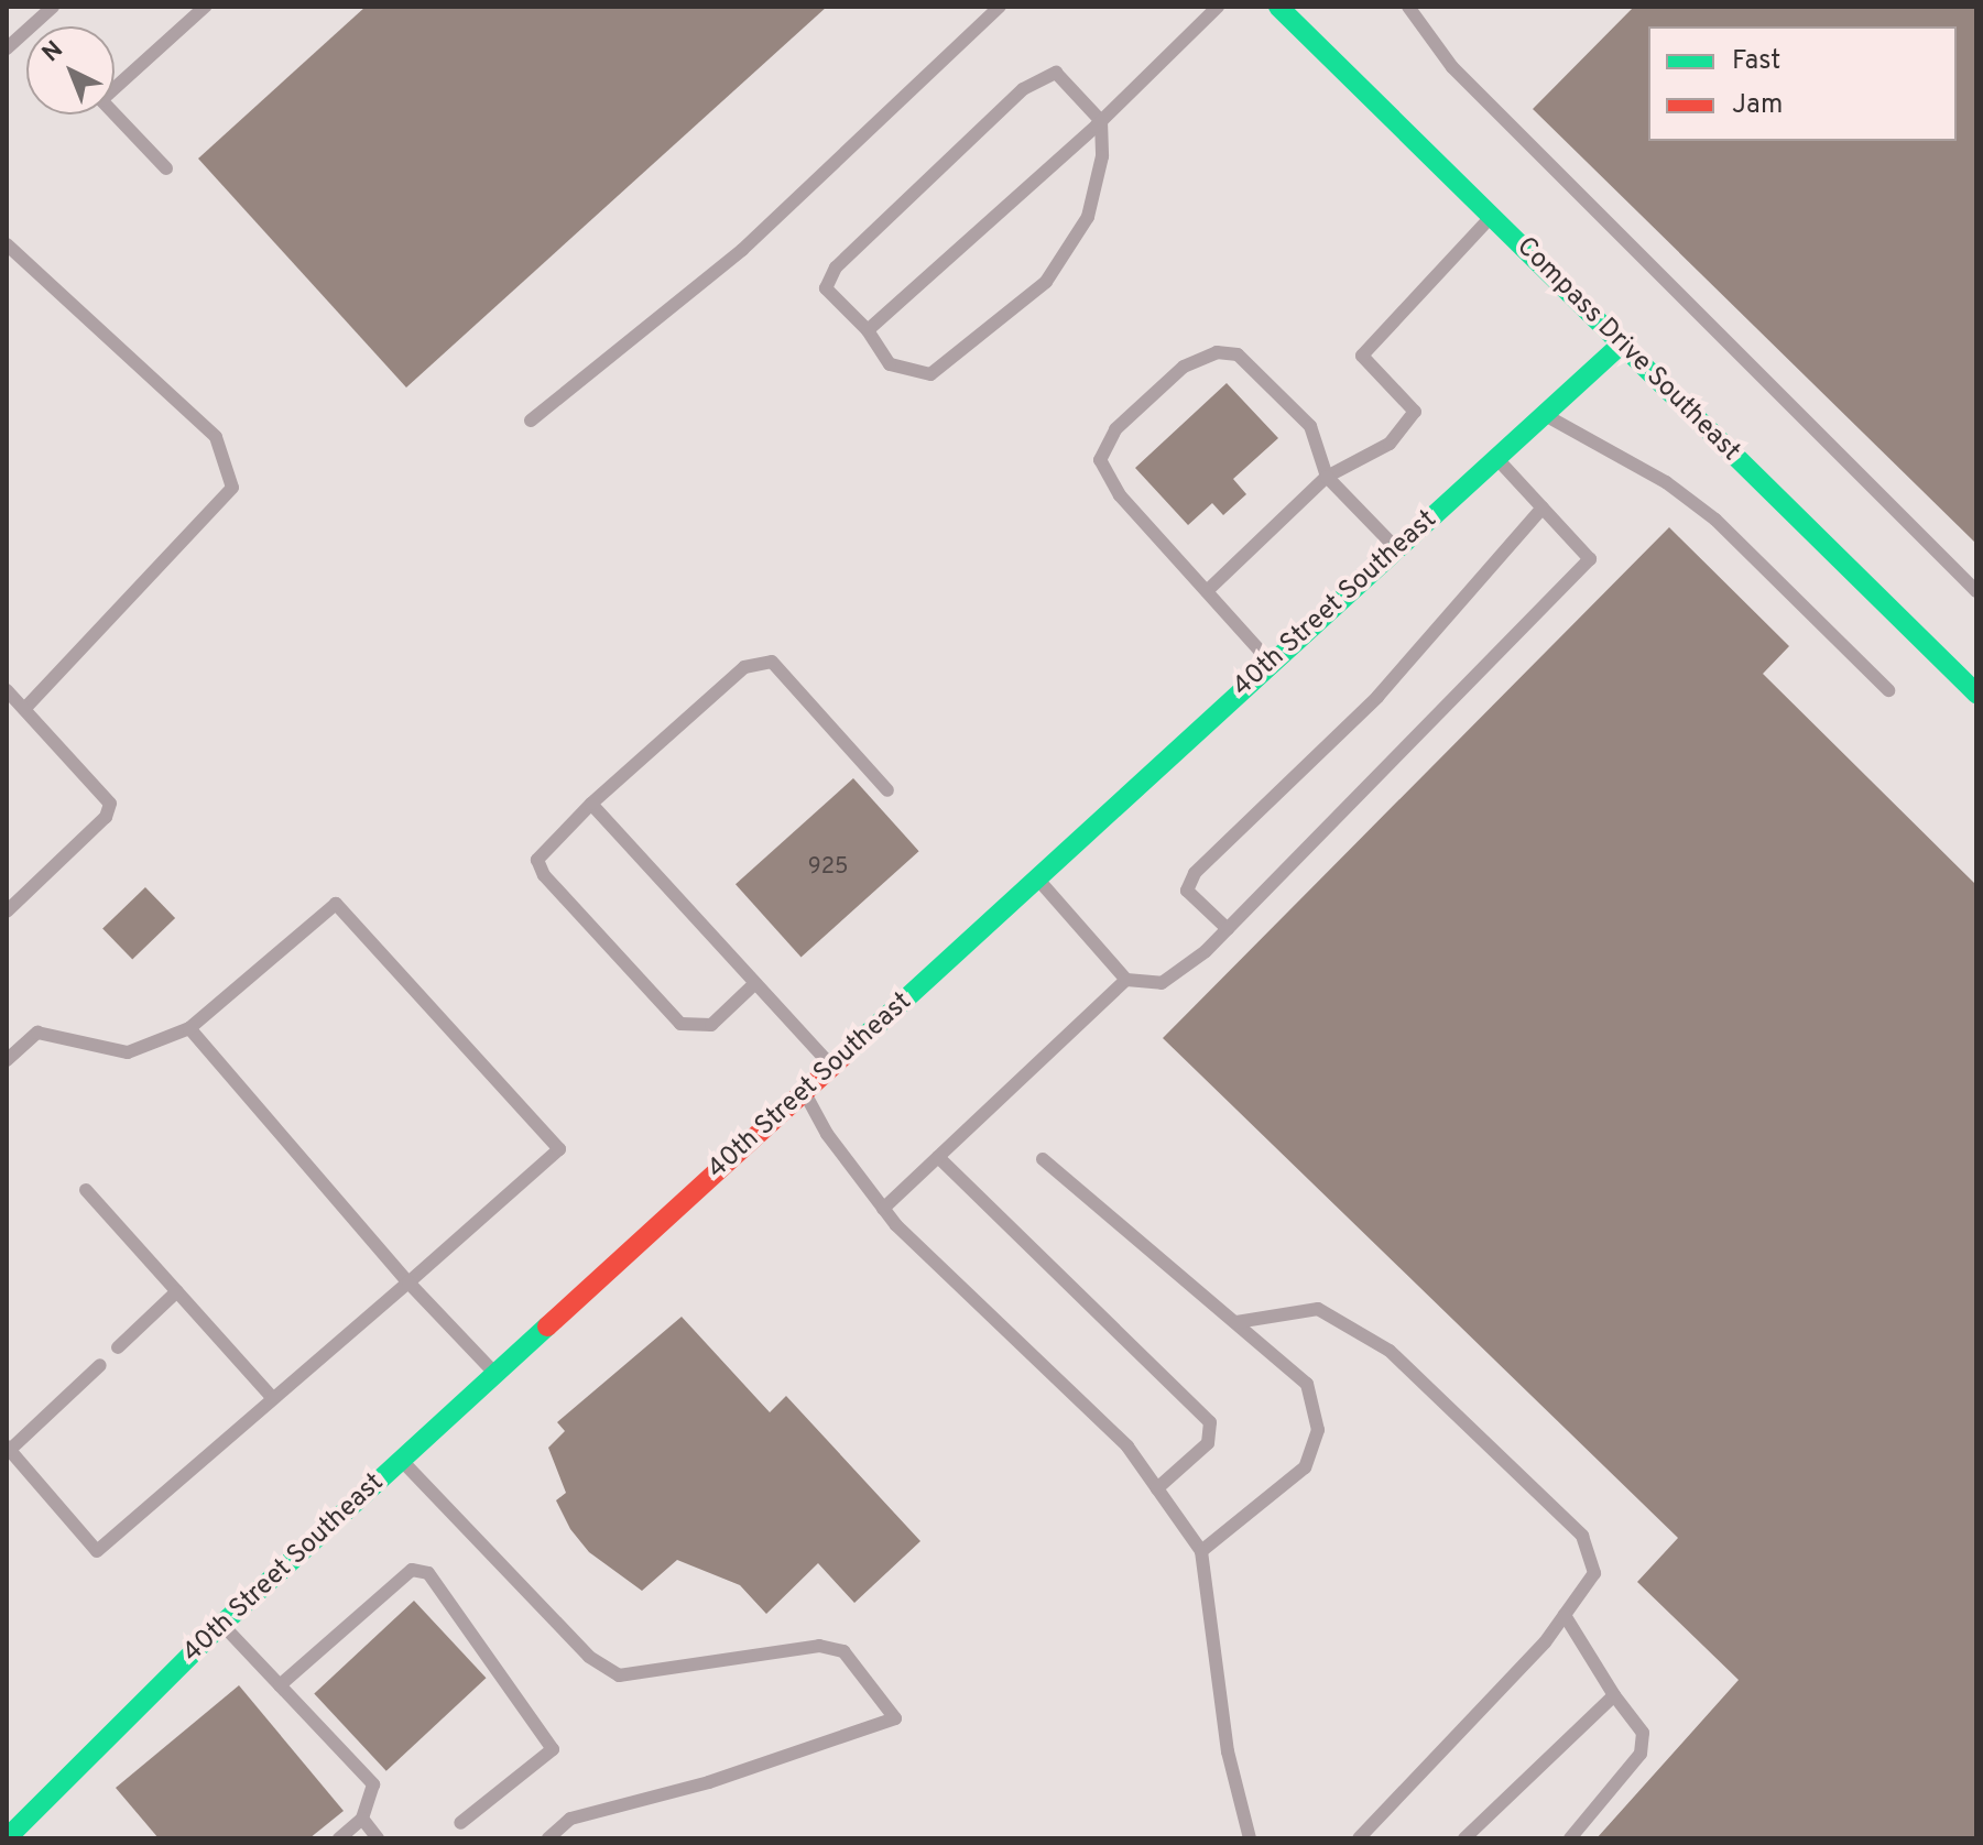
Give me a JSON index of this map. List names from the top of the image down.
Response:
{
  "streets": {
    "street": ["Compass Drive Southeast", "40th Street Southeast"]
  },
  "crossings": [
    ["Compass Drive Southeast", "40th Street Southeast"]
  ],
  "house_numbers": ["925"],
  "legend": ["Fast", "Jam"],
  "north": "top left"
}
